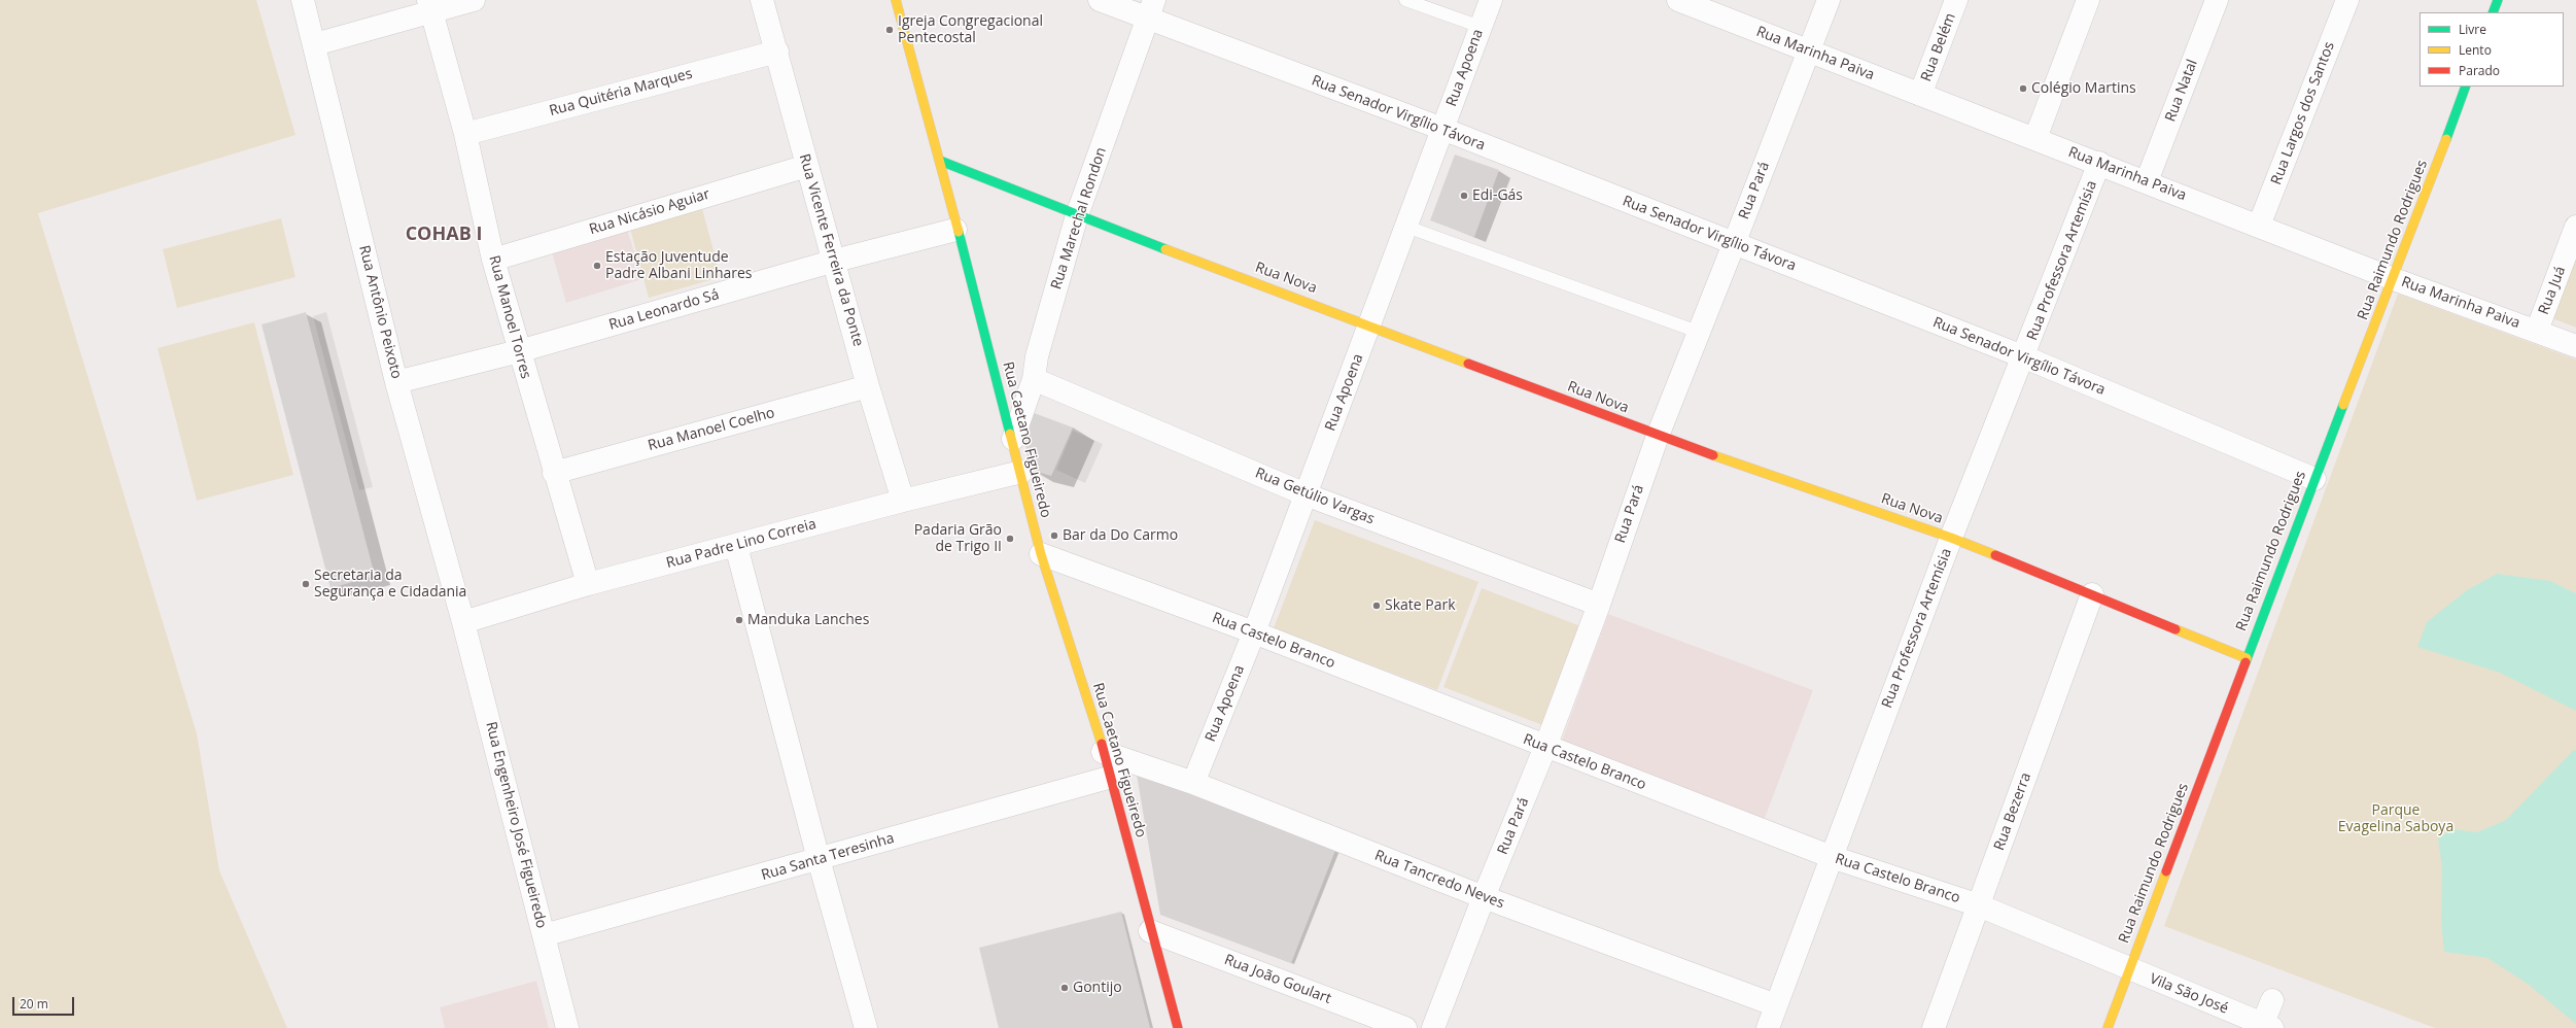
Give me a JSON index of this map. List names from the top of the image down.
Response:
{
  "streets": {
    "main road": ["Rua Raimundo Rodrigues", "Rua Nova", "Rua Caetano Figueiredo"],
    "street": [
      "Rua Belém",
      "Rua Marinha Paiva",
      "Rua Apoena",
      "Rua Natal",
      "Rua Quitéria Marques",
      "Rua Senador Virgílio Távora",
      "Rua Largos dos Santos",
      "Rua Pará",
      "Rua Nicásio Aguiar",
      "Rua Marechal Rondon",
      "Rua Vicente Ferreira da Ponte",
      "Rua Professora Artemísia",
      "Rua Juá",
      "Rua Leonardo Sá",
      "Rua Antônio Peixoto",
      "Rua Manoel Torres",
      "Rua Manoel Coelho",
      "Rua Getúlio Vargas",
      "Rua Padre Lino Correia",
      "Rua Castelo Branco",
      "Rua Bezerra",
      "Rua Engenheiro José Figueiredo",
      "Rua Santa Teresinha",
      "Rua Tancredo Neves",
      "Rua João Goulart",
      "Vila São José"
    ]
  },
  "crossings": [
    ["Rua Belém", "Rua Marinha Paiva"],
    ["Rua Marinha Paiva", "Rua Natal"],
    ["Rua Marinha Paiva", "Rua Largos dos Santos"],
    ["Rua Marinha Paiva", "Rua Pará"],
    ["Rua Marinha Paiva", "Rua Raimundo Rodrigues"],
    ["Rua Marinha Paiva", "Rua Professora Artemísia"],
    ["Rua Marinha Paiva", "Rua Juá"],
    ["Rua Apoena", "Rua Senador Virgílio Távora"],
    ["Rua Apoena", "Rua Nova"],
    ["Rua Apoena", "Rua Getúlio Vargas"],
    ["Rua Apoena", "Rua Castelo Branco"],
    ["Rua Apoena", "Rua Tancredo Neves"],
    ["Rua Quitéria Marques", "Rua Vicente Ferreira da Ponte"],
    ["Rua Quitéria Marques", "Rua Manoel Torres"],
    ["Rua Senador Virgílio Távora", "Rua Pará"],
    ["Rua Senador Virgílio Távora", "Rua Marechal Rondon"],
    ["Rua Senador Virgílio Távora", "Rua Raimundo Rodrigues"],
    ["Rua Senador Virgílio Távora", "Rua Professora Artemísia"],
    ["Rua Pará", "Rua Nova"],
    ["Rua Pará", "Rua Getúlio Vargas"],
    ["Rua Pará", "Rua Castelo Branco"],
    ["Rua Pará", "Rua Tancredo Neves"],
    ["Rua Nicásio Aguiar", "Rua Vicente Ferreira da Ponte"],
    ["Rua Nicásio Aguiar", "Rua Manoel Torres"],
    ["Rua Marechal Rondon", "Rua Nova"],
    ["Rua Marechal Rondon", "Rua Caetano Figueiredo"],
    ["Rua Marechal Rondon", "Rua Getúlio Vargas"],
    ["Rua Raimundo Rodrigues", "Rua Nova"],
    ["Rua Raimundo Rodrigues", "Rua Castelo Branco"],
    ["Rua Raimundo Rodrigues", "Vila São José"],
    ["Rua Vicente Ferreira da Ponte", "Rua Leonardo Sá"],
    ["Rua Vicente Ferreira da Ponte", "Rua Manoel Coelho"],
    ["Rua Vicente Ferreira da Ponte", "Rua Padre Lino Correia"],
    ["Rua Professora Artemísia", "Rua Nova"],
    ["Rua Professora Artemísia", "Rua Castelo Branco"],
    ["Rua Professora Artemísia", "Rua Tancredo Neves"],
    ["Rua Nova", "Rua Caetano Figueiredo"],
    ["Rua Nova", "Rua Bezerra"],
    ["Rua Leonardo Sá", "Rua Antônio Peixoto"],
    ["Rua Leonardo Sá", "Rua Manoel Torres"],
    ["Rua Leonardo Sá", "Rua Caetano Figueiredo"],
    ["Rua Antônio Peixoto", "Rua Padre Lino Correia"],
    ["Rua Antônio Peixoto", "Rua Engenheiro José Figueiredo"],
    ["Rua Manoel Torres", "Rua Manoel Coelho"],
    ["Rua Manoel Torres", "Rua Padre Lino Correia"],
    ["Rua Caetano Figueiredo", "Rua Padre Lino Correia"],
    ["Rua Caetano Figueiredo", "Rua Castelo Branco"],
    ["Rua Caetano Figueiredo", "Rua Santa Teresinha"],
    ["Rua Caetano Figueiredo", "Rua Tancredo Neves"],
    ["Rua Caetano Figueiredo", "Rua João Goulart"],
    ["Rua Padre Lino Correia", "Rua Engenheiro José Figueiredo"],
    ["Rua Castelo Branco", "Rua Bezerra"],
    ["Rua Castelo Branco", "Vila São José"],
    ["Rua Engenheiro José Figueiredo", "Rua Santa Teresinha"]
  ],
  "districts": ["COHAB I"],
  "parks": ["Parque Evagelina Saboya"],
  "places": [
    "Igreja Congregacional Pentecostal",
    "Colégio Martins",
    "Edi-Gás",
    "Estação Juventude Padre Albani Linhares",
    "Bar da Do Carmo",
    "Padaria Grão de Trigo II",
    "Secretaria da Segurança e Cidadania",
    "Skate Park",
    "Manduka Lanches",
    "Gontijo"
  ],
  "legend": ["Livre", "Lento", "Parado"],
  "scale_bar": "20 m"
}
